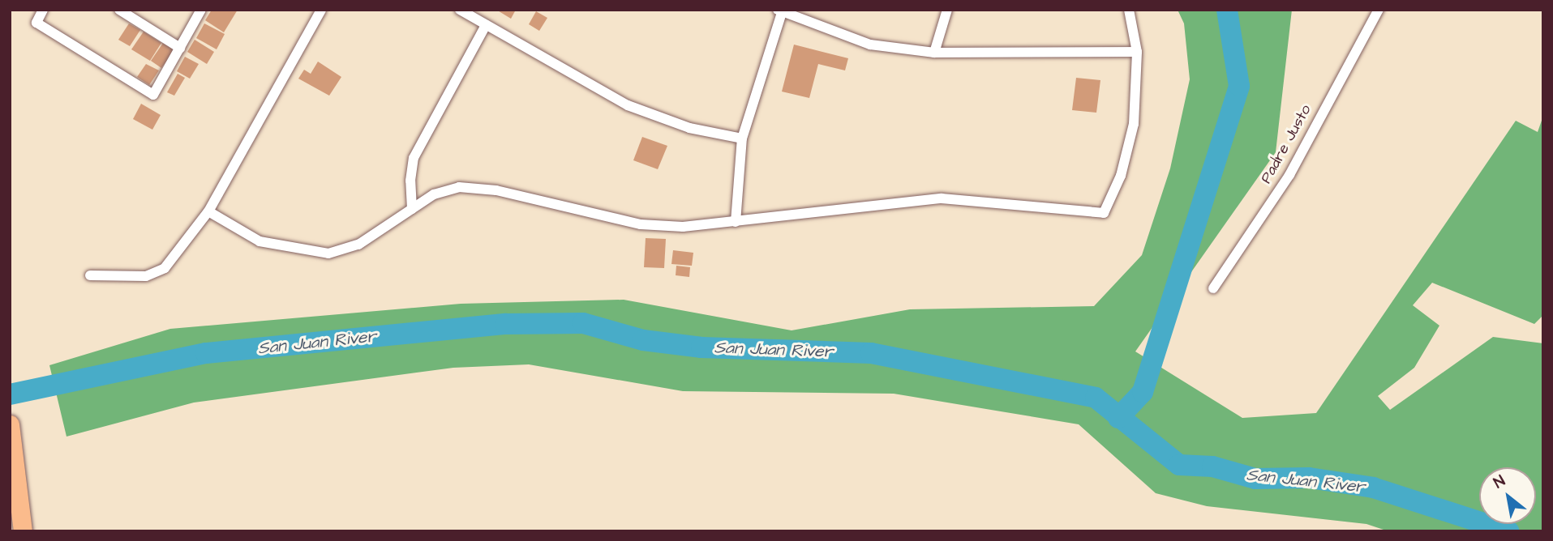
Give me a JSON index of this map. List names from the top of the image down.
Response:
{
  "streets": {
    "street": ["Padre Justo"]
  },
  "water": ["San Juan River"],
  "north": "top left"
}
